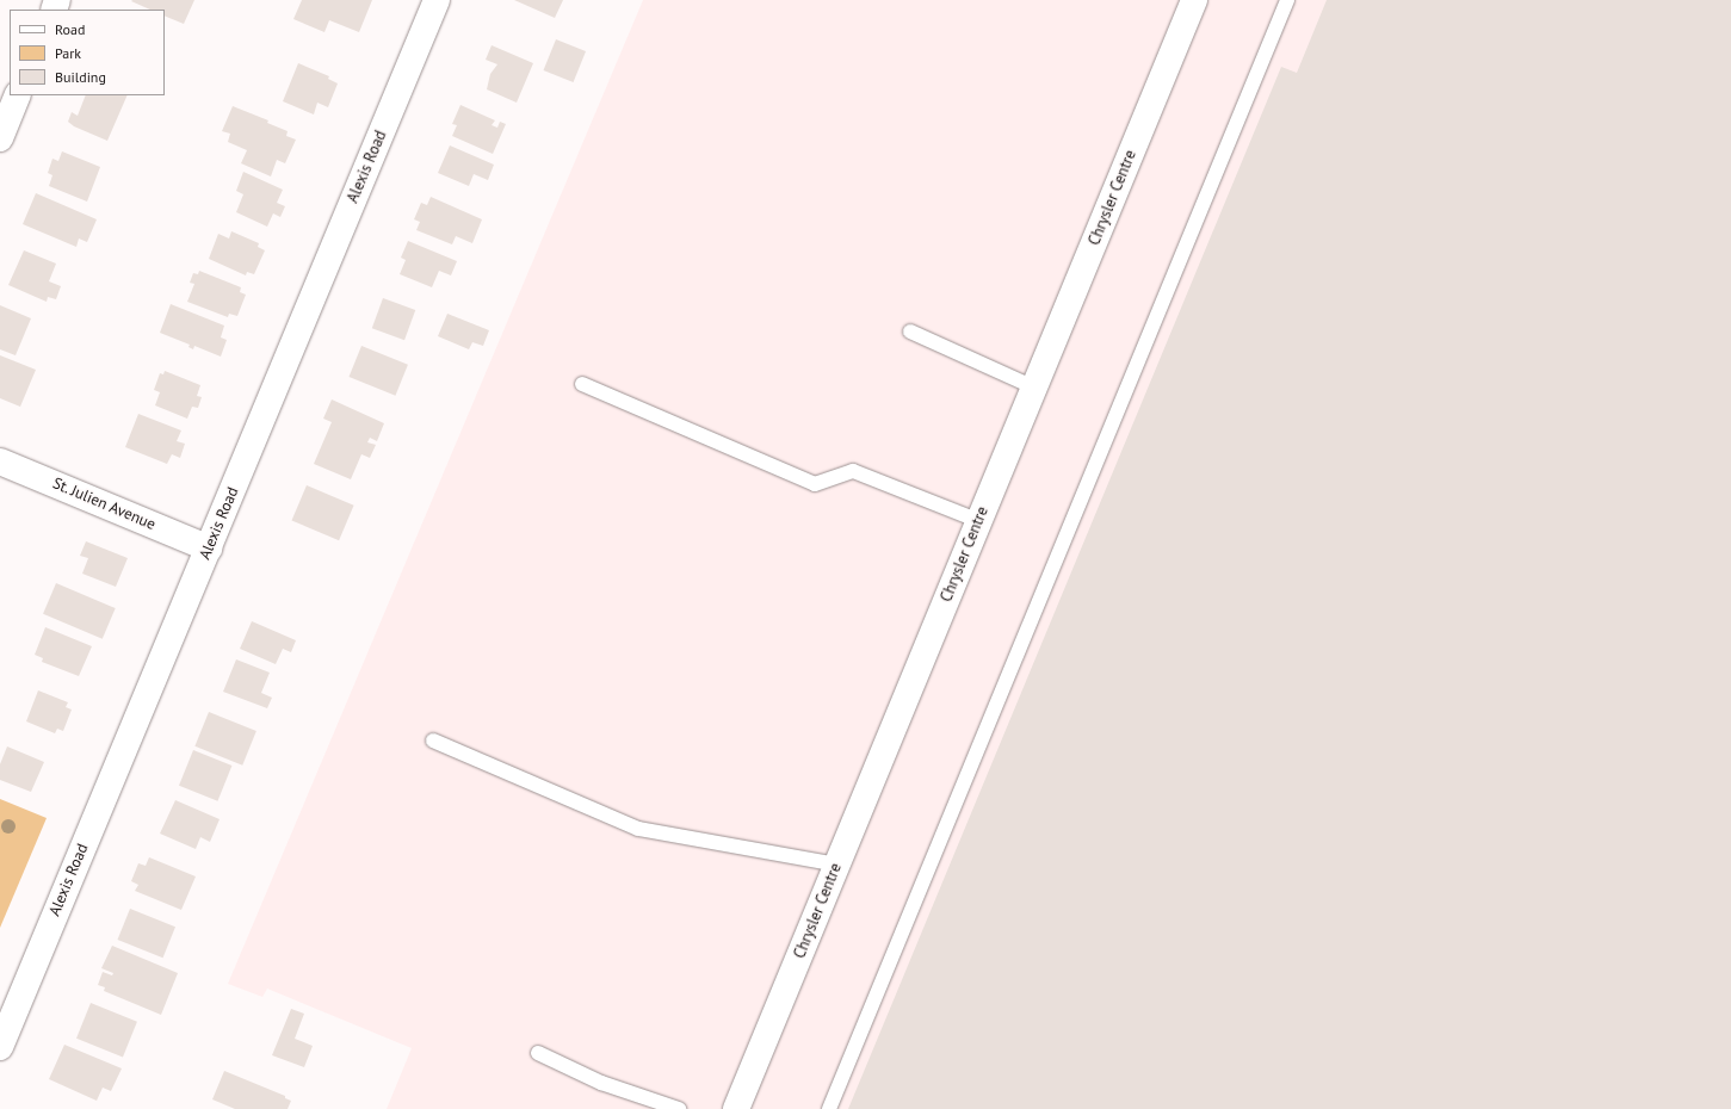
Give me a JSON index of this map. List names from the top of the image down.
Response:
{
  "streets": {
    "street": ["Alexis Road", "Chrysler Centre", "St. Julien Avenue"]
  },
  "crossings": [
    ["Alexis Road", "St. Julien Avenue"]
  ],
  "legend": ["Road", "Park", "Building"]
}
